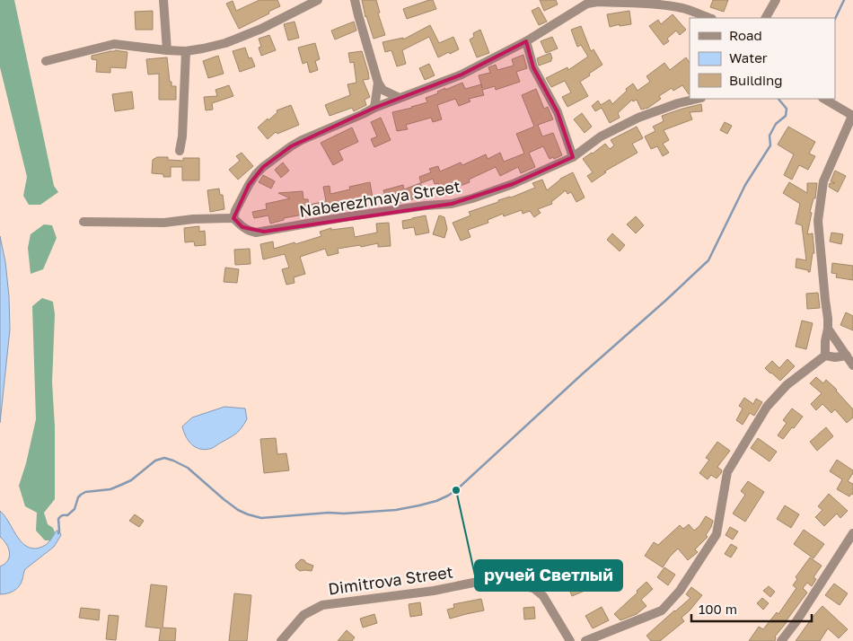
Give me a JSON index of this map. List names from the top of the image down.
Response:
{
  "streets": {
    "street": ["Naberezhnaya Street", "Dimitrova Street"]
  },
  "places": ["ручей Светлый"],
  "legend": ["Road", "Water", "Building"],
  "scale_bar": "100 m"
}
